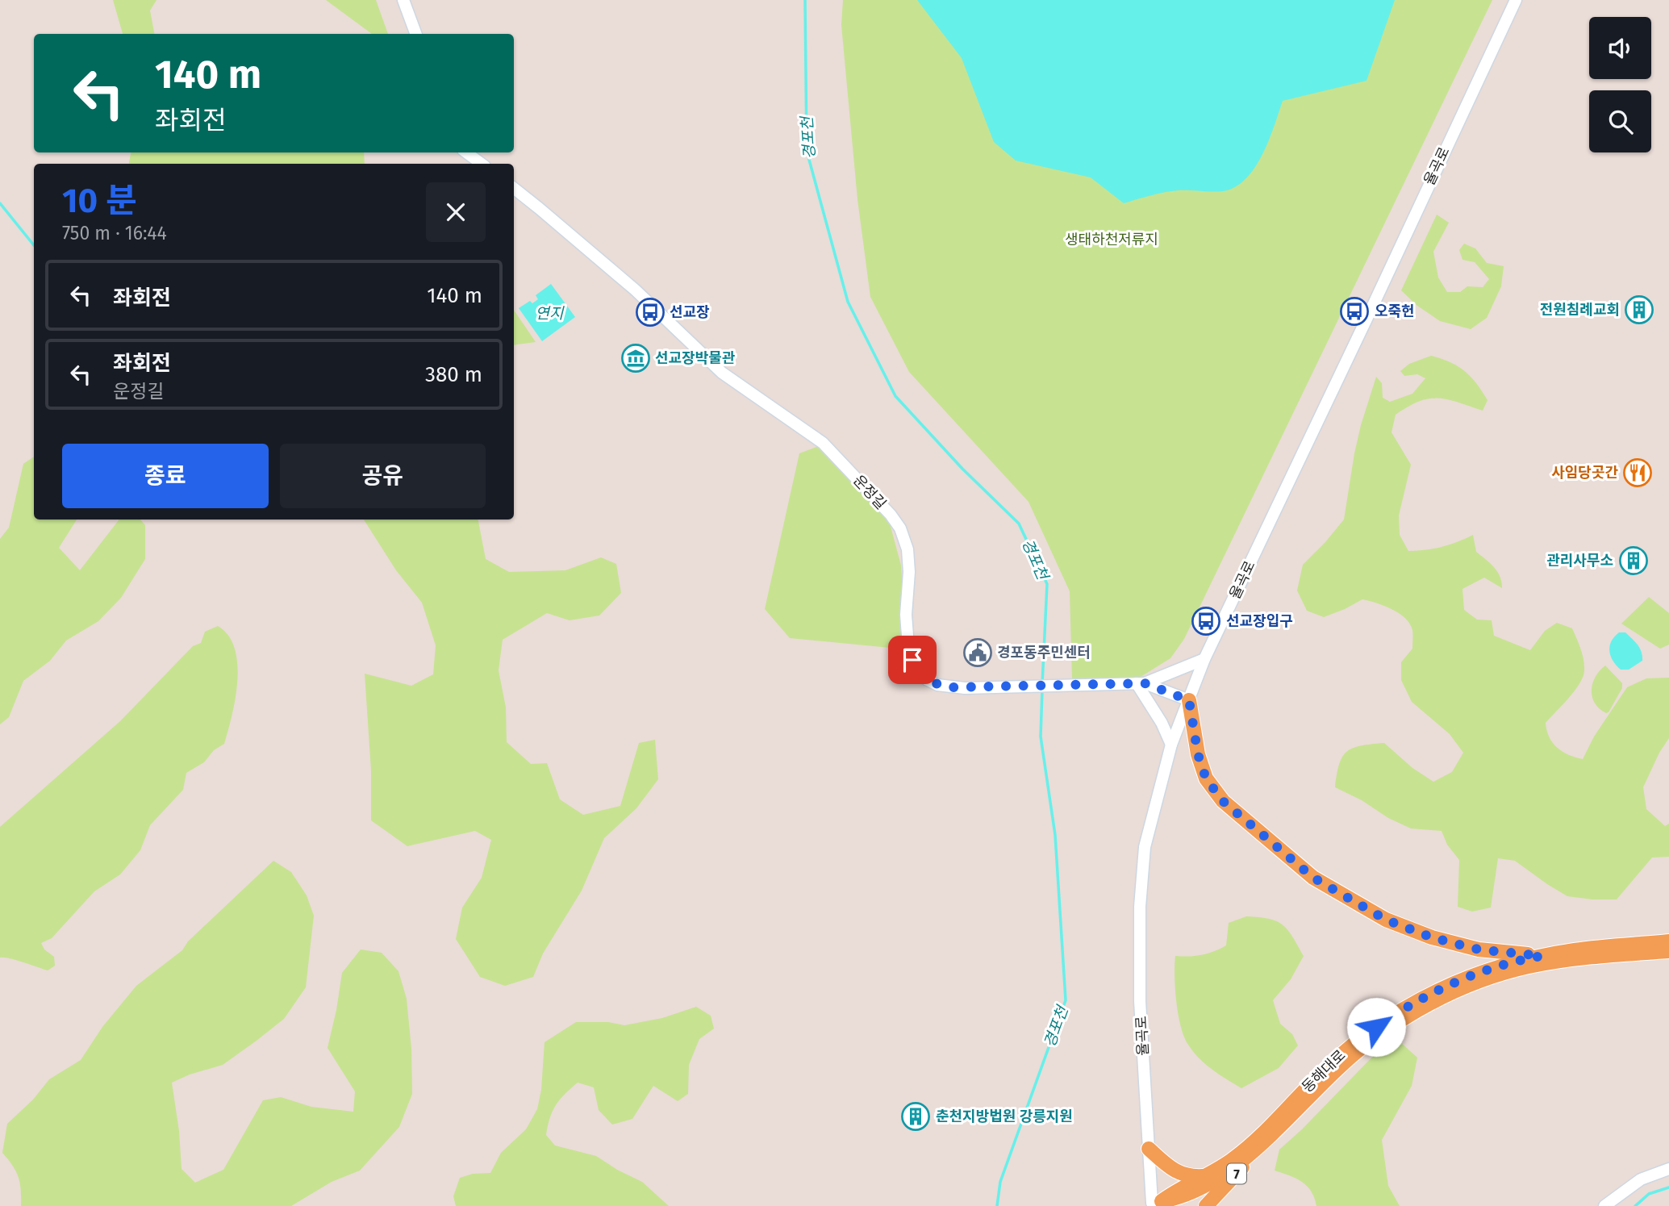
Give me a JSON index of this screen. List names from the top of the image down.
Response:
{
  "streets": {
    "main road": ["동해대로", "7"],
    "street": ["율곡로", "운정길"]
  },
  "crossings": [
    ["율곡로", "운정길"],
    ["율곡로", "동해대로"],
    ["동해대로", "7"]
  ],
  "water": ["경포천", "연지"],
  "parks": ["생태하천저류지"],
  "places": {
    "building": ["전원침례교회", "관리사무소", "춘천지방법원 강릉지원"],
    "bus stop": ["오죽헌", "선교장", "선교장입구"],
    "museum": ["선교장박물관"],
    "restaurant": ["사임당곳간"],
    "public building": ["경포동주민센터"]
  },
  "page": {
    "turn": ["140 m", "좌회전"],
    "heading": ["10 분", "750 m · 16:44"],
    "list": [
      {
        "name": "좌회전",
        "value": "140 m"
      },
      {
        "name": "좌회전",
        "note": "운정길",
        "value": "380 m"
      }
    ],
    "buttons": ["종료", "공유"]
  }
}
